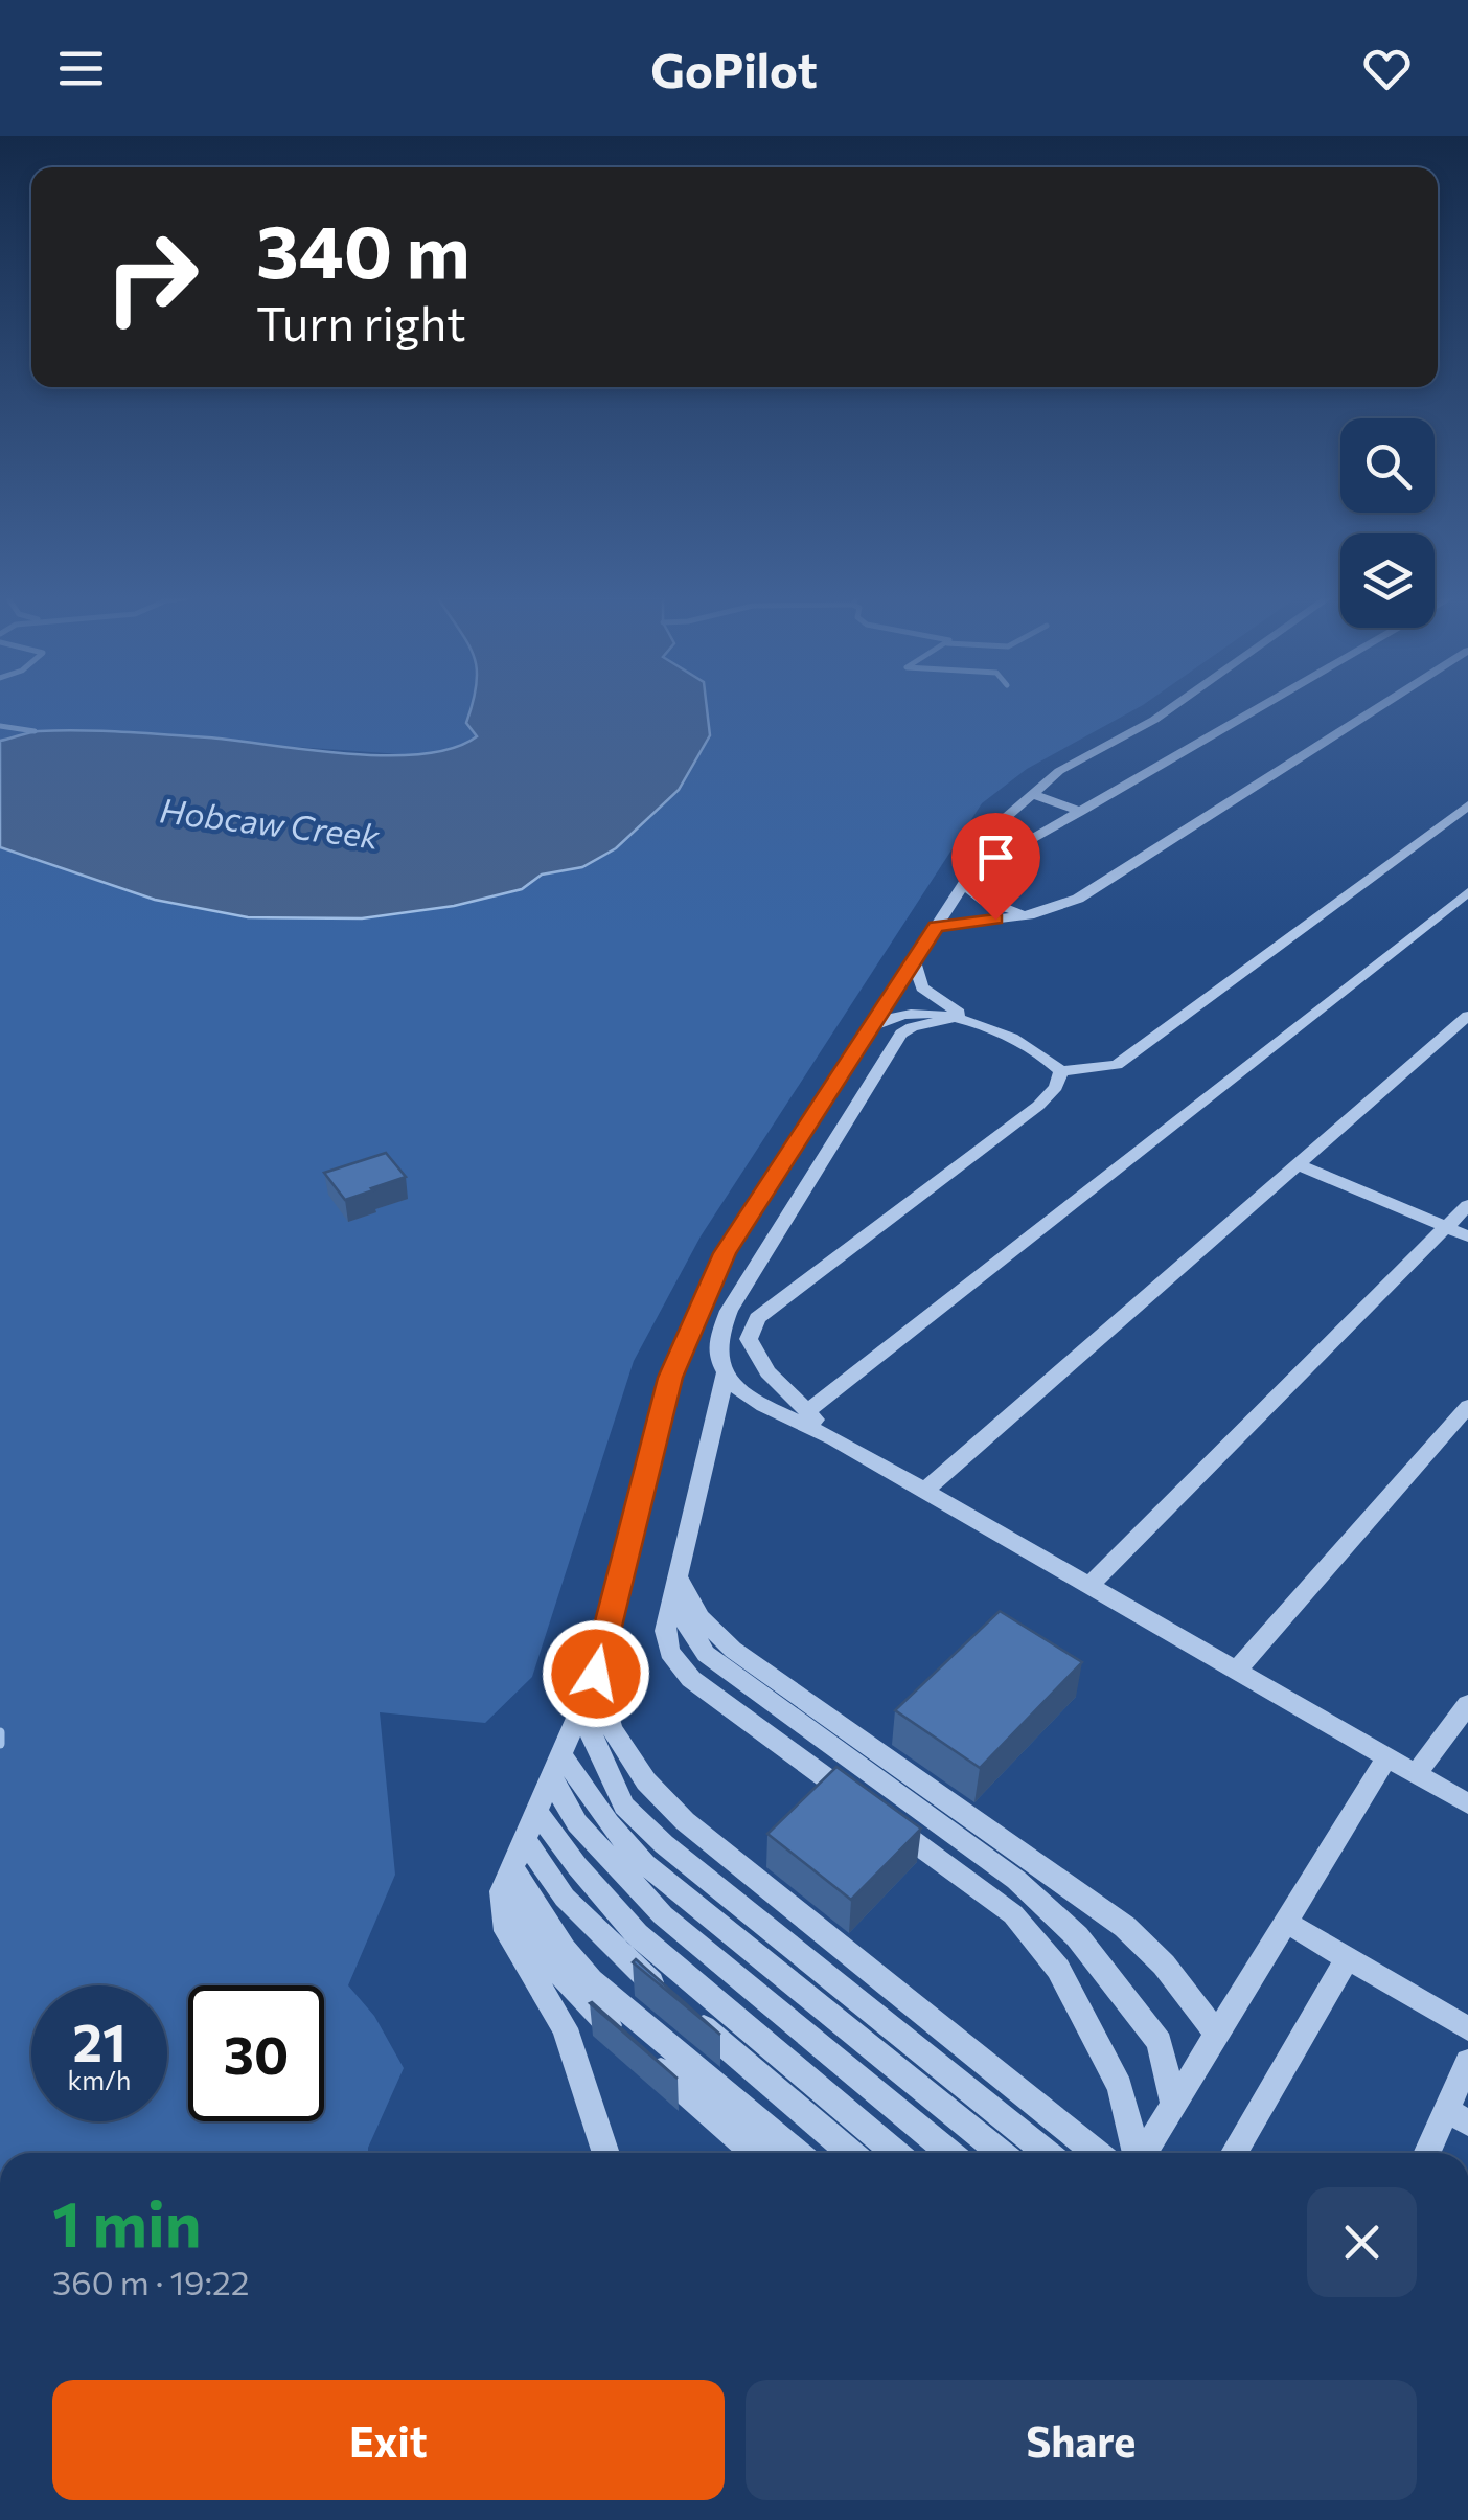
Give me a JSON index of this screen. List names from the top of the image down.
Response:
{
  "water": ["Hobcaw Creek"],
  "page": {
    "header": "GoPilot",
    "turn": ["340 m", "Turn right"],
    "speed": "21 km/h",
    "limit": "30",
    "heading": ["1 min", "360 m · 19:22"],
    "buttons": ["Exit", "Share"]
  }
}
